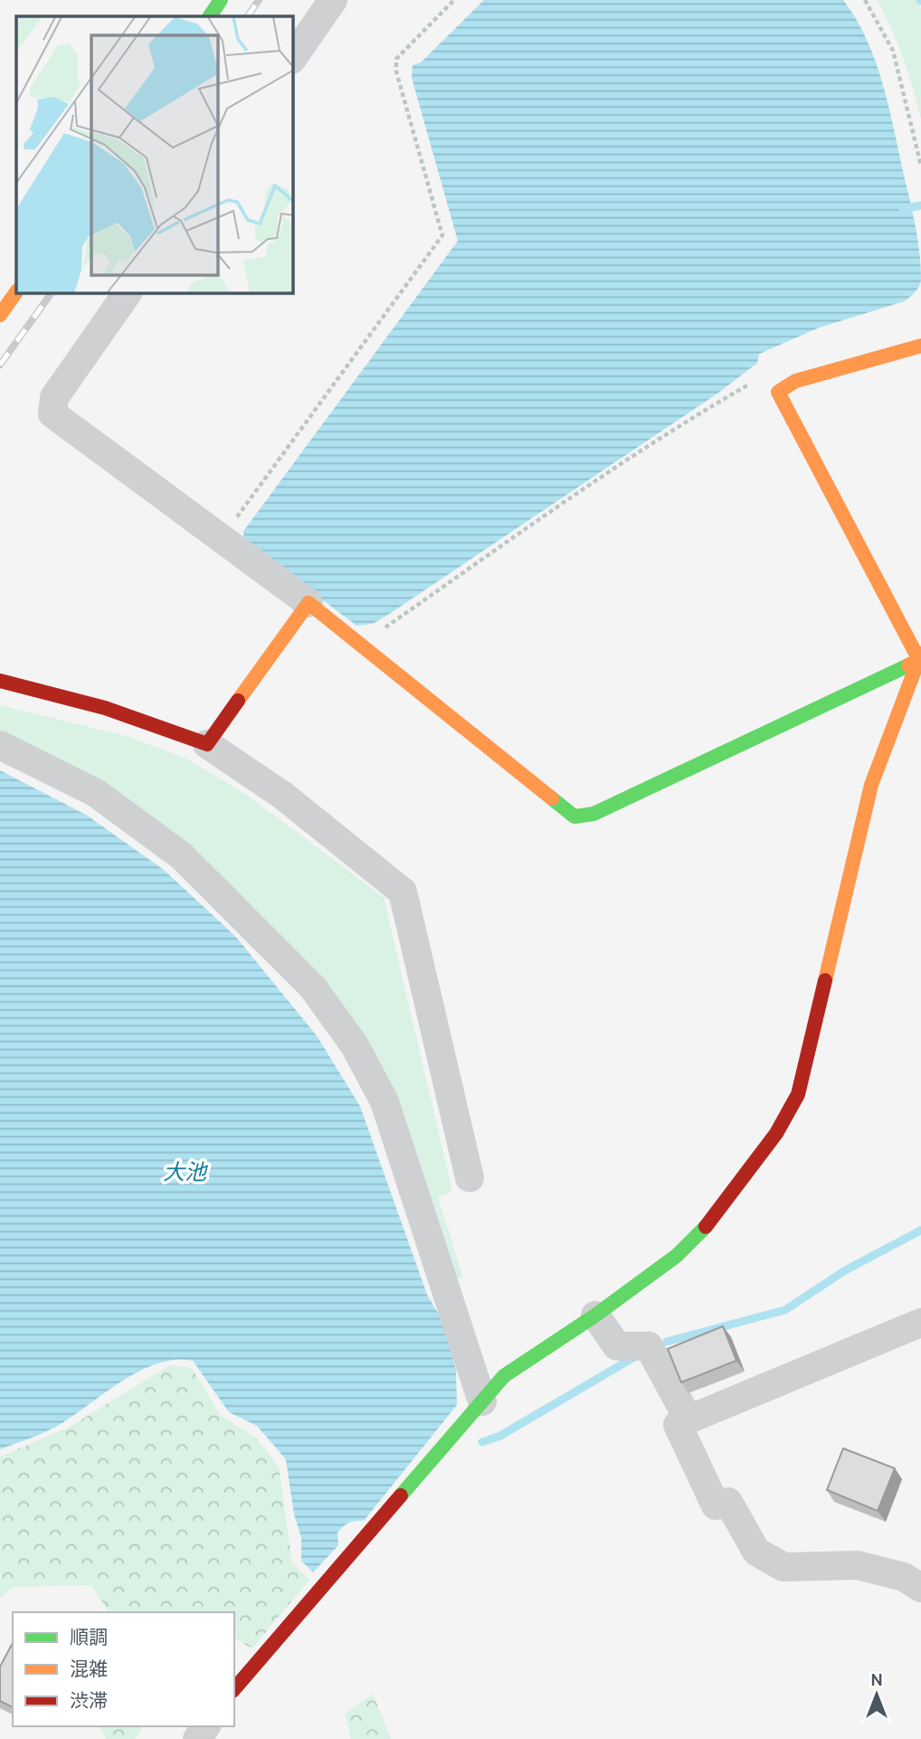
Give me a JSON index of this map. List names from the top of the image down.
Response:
{
  "water": ["大池"],
  "legend": ["順調", "混雑", "渋滞"],
  "north": "top"
}
